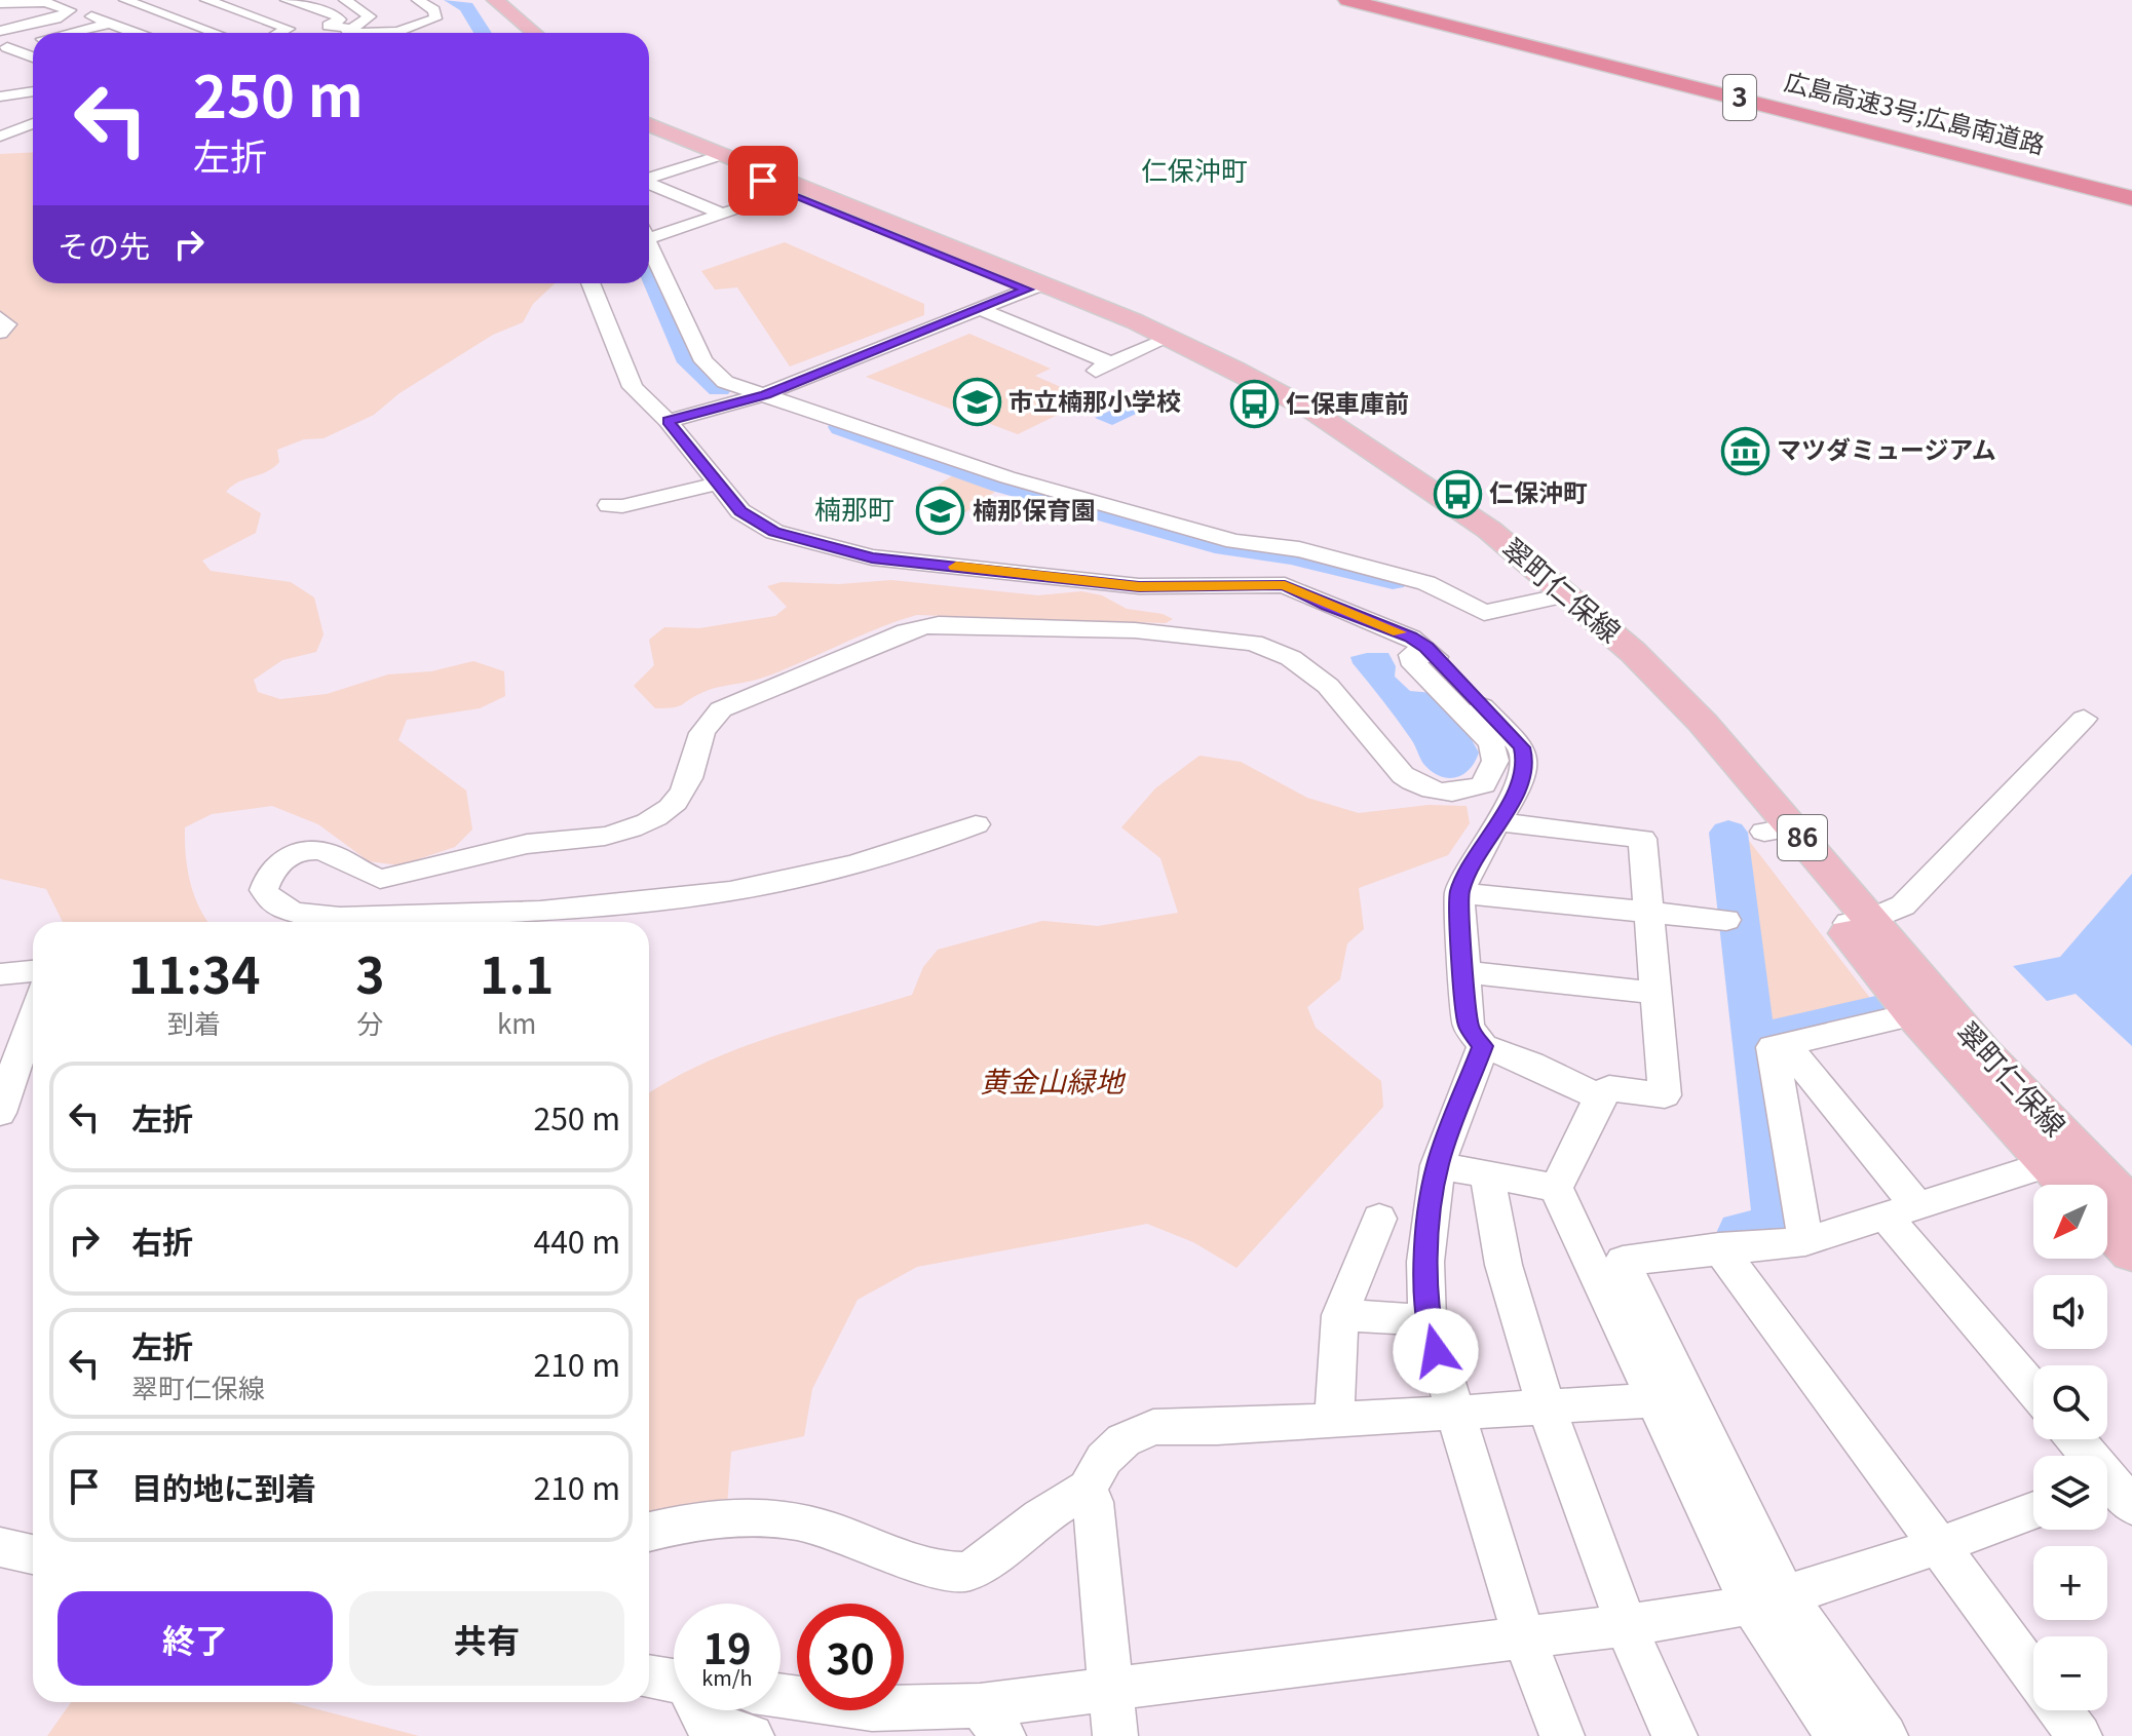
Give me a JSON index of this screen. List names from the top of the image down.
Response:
{
  "streets": {
    "highway": ["3", "広島高速3号;広島南道路"],
    "main road": ["翠町仁保線", "86"]
  },
  "districts": ["仁保沖町", "楠那町"],
  "parks": ["黄金山緑地"],
  "places": {
    "school or university": ["市立楠那小学校", "楠那保育園"],
    "bus stop": ["仁保車庫前", "仁保沖町"],
    "museum": ["マツダミュージアム"]
  },
  "north": "bottom left",
  "page": {
    "turn": ["250 m", "左折"],
    "then": "その先",
    "eta": [
      "11:34",
      "到着",
      "3",
      "分",
      "1.1",
      "km"
    ],
    "list": [
      {
        "name": "左折",
        "value": "250 m"
      },
      {
        "name": "右折",
        "value": "440 m"
      },
      {
        "name": "左折",
        "note": "翠町仁保線",
        "value": "210 m"
      },
      {
        "name": "目的地に到着",
        "value": "210 m"
      }
    ],
    "map_buttons": ["+", "−"],
    "buttons": ["終了", "共有"],
    "speed": "19 km/h",
    "limit": "30"
  }
}
